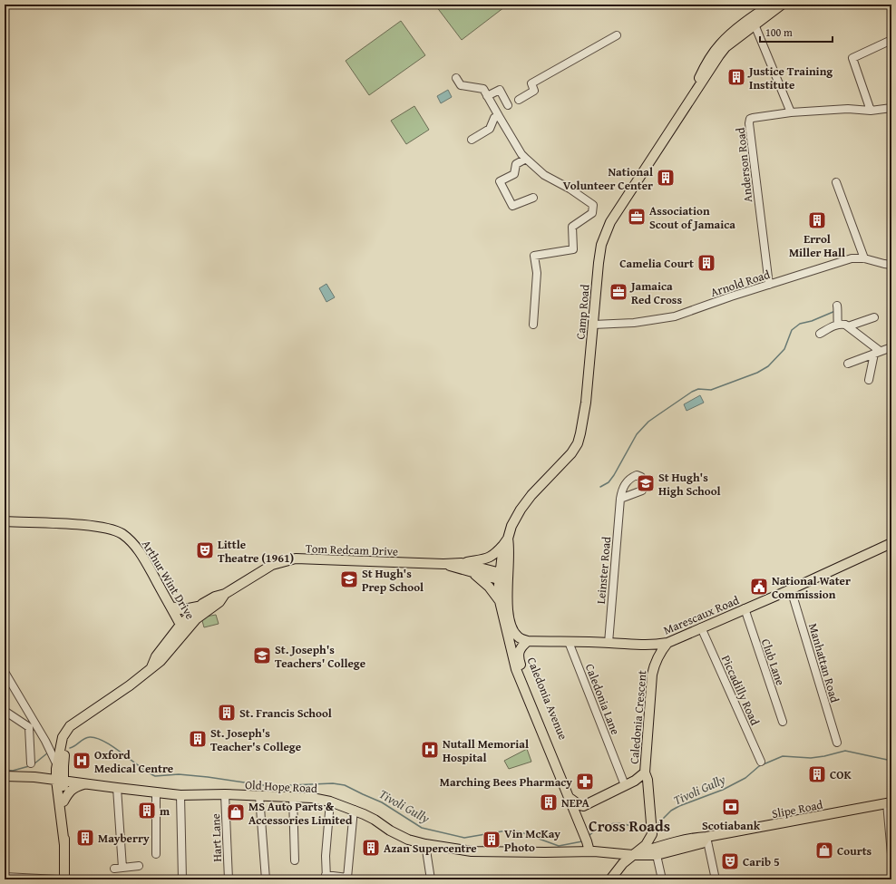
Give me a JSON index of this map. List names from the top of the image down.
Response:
{
  "streets": {
    "main road": [
      "Camp Road",
      "Tom Redcam Drive",
      "Arthur Wint Drive",
      "Marescaux Road",
      "Caledonia Avenue",
      "Caledonia Crescent",
      "Old Hope Road",
      "Slipe Road"
    ],
    "street": [
      "Anderson Road",
      "Arnold Road",
      "Leinster Road",
      "Club Lane",
      "Manhattan Road",
      "Piccadilly Road",
      "Caledonia Lane",
      "Hart Lane"
    ]
  },
  "crossings": [
    ["Anderson Road", "Arnold Road"],
    ["Arnold Road", "Camp Road"],
    ["Camp Road", "Tom Redcam Drive"],
    ["Camp Road", "Caledonia Avenue"],
    ["Tom Redcam Drive", "Arthur Wint Drive"],
    ["Tom Redcam Drive", "Caledonia Avenue"],
    ["Tom Redcam Drive", "Old Hope Road"],
    ["Leinster Road", "Marescaux Road"],
    ["Marescaux Road", "Club Lane"],
    ["Marescaux Road", "Manhattan Road"],
    ["Marescaux Road", "Piccadilly Road"],
    ["Marescaux Road", "Caledonia Avenue"],
    ["Marescaux Road", "Caledonia Lane"],
    ["Marescaux Road", "Caledonia Crescent"],
    ["Caledonia Lane", "Caledonia Crescent"],
    ["Old Hope Road", "Slipe Road"],
    ["Old Hope Road", "Hart Lane"]
  ],
  "districts": ["Cross Roads"],
  "water": ["Tivoli Gully"],
  "places": {
    "building": [
      "Justice Training Institute",
      "National Volunteer Center",
      "Errol Miller Hall",
      "Camelia Court",
      "St. Francis School",
      "St. Joseph's Teacher's College",
      "COK",
      "NEPA",
      "m",
      "Mayberry",
      "Vin McKay Photo",
      "Azan Supercentre"
    ],
    "office": ["Association Scout of Jamaica", "Jamaica Red Cross"],
    "school or university": ["St Hugh's High School", "St Hugh's Prep School", "St. Joseph's Teachers' College"],
    "theatre": ["Little Theatre (1961)", "Carib 5"],
    "public building": ["National Water Commission"],
    "hospital": ["Nutall Memorial Hospital", "Oxford Medical Centre"],
    "pharmacy": ["Marching Bees Pharmacy"],
    "bank": ["Scotiabank"],
    "shop": ["MS Auto Parts & Accessories Limited", "Courts"]
  },
  "scale_bar": "100 m"
}
